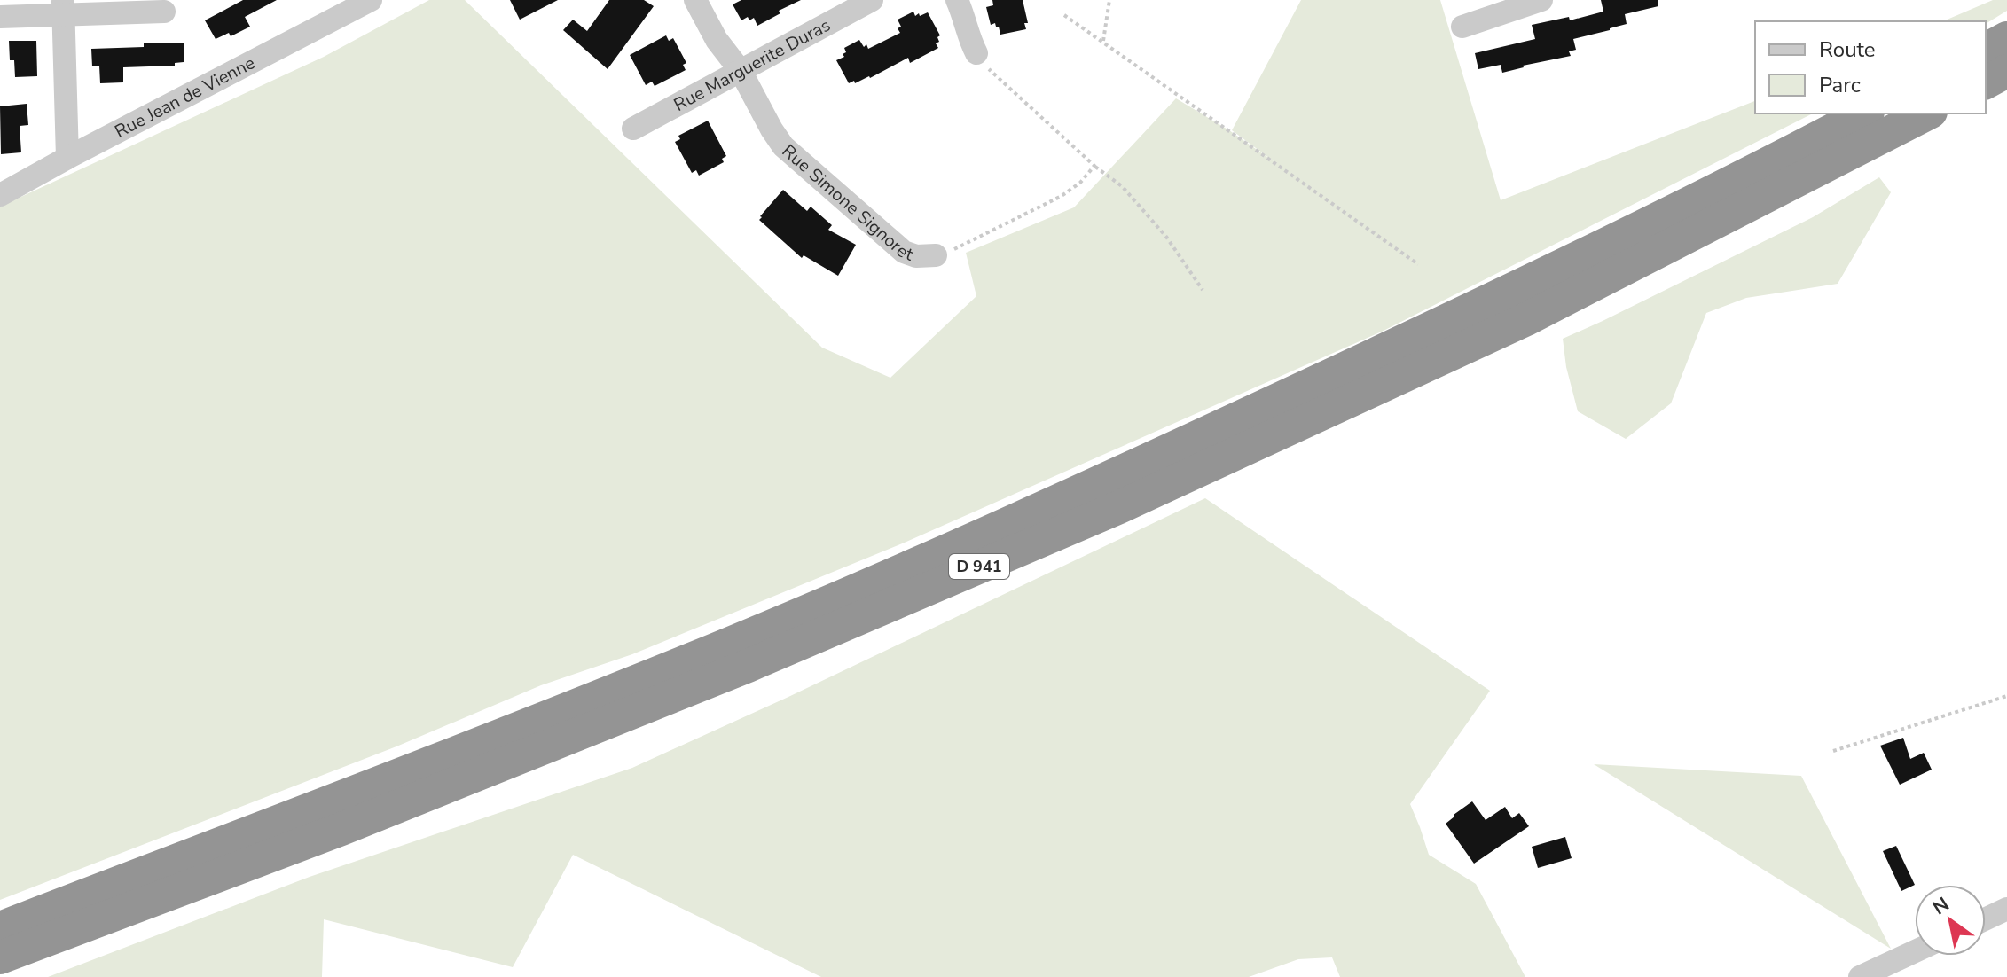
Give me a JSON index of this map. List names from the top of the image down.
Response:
{
  "streets": {
    "highway": ["D 941"],
    "street": ["Rue Marguerite Duras", "Rue Jean de Vienne", "Rue Simone Signoret"]
  },
  "crossings": [
    ["Rue Marguerite Duras", "Rue Simone Signoret"]
  ],
  "legend": ["Route", "Parc"],
  "north": "top left"
}
